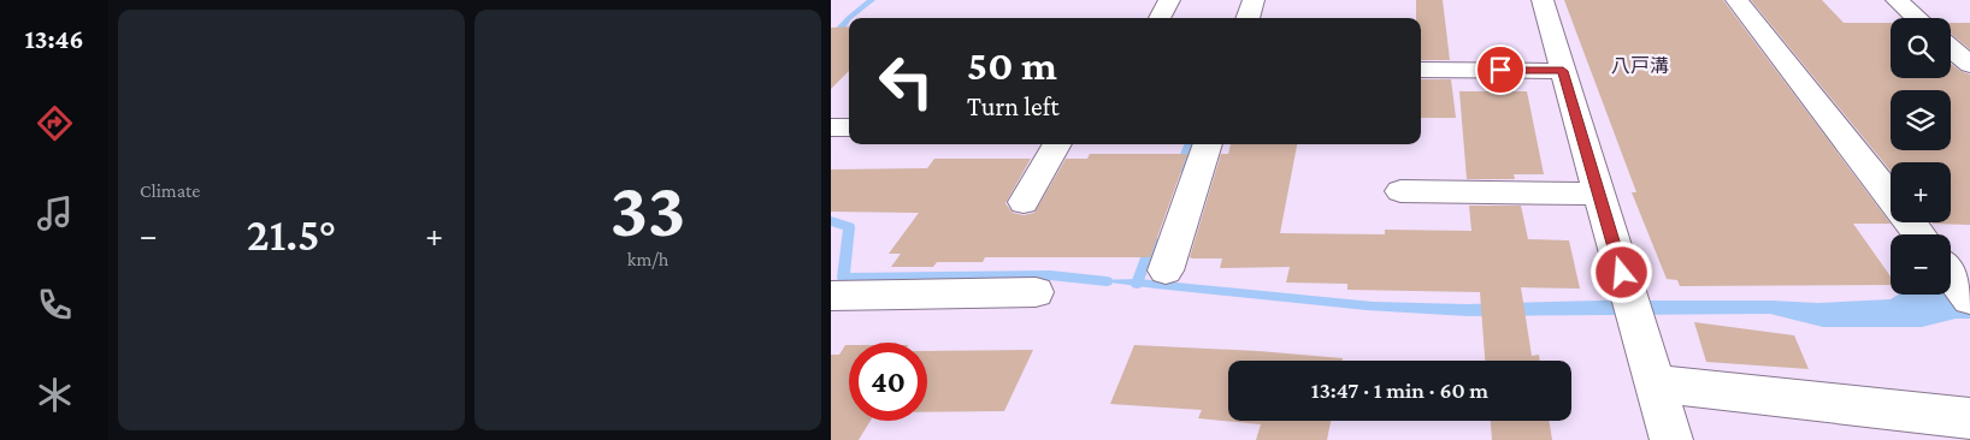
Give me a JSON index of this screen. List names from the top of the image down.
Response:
{
  "districts": ["八戸溝"],
  "page": {
    "tabs": "13:46",
    "tile": [
      "Climate",
      ["33", "km/h"]
    ],
    "map_buttons": ["+", "−"],
    "turn": ["50 m", "Turn left"],
    "heat": ["−", "21.5°", "+"],
    "limit": "40",
    "trip": "13:47 · 1 min · 60 m"
  }
}
